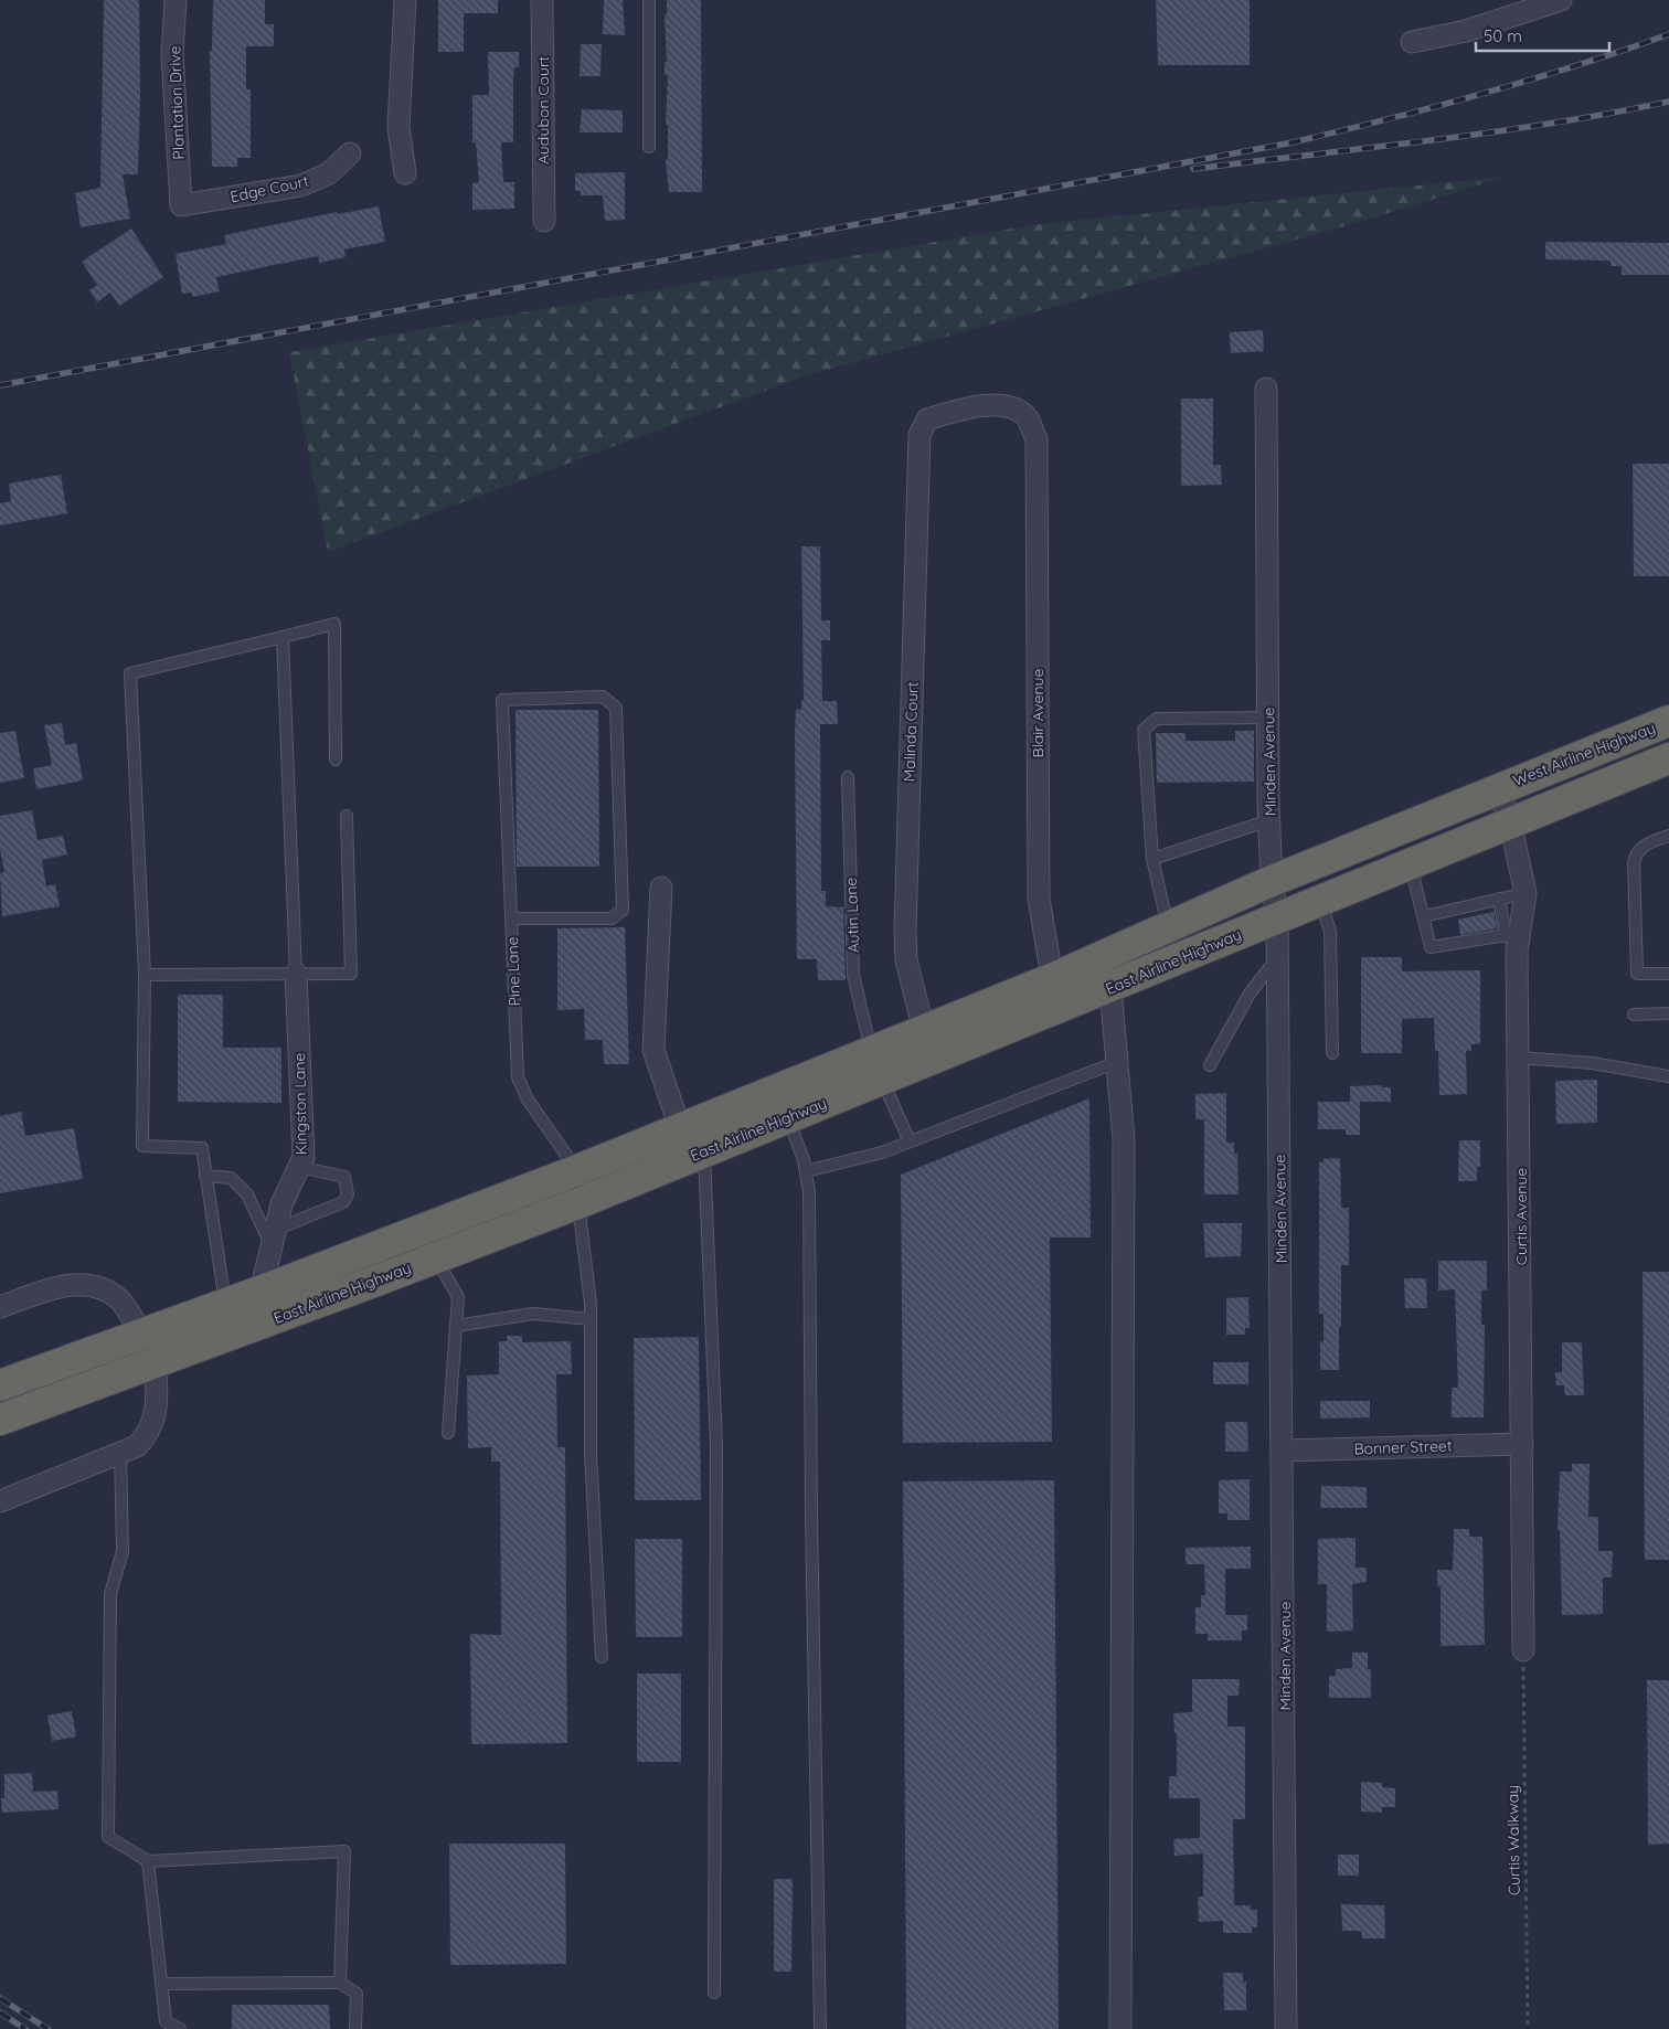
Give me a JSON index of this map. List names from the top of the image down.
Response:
{
  "streets": {
    "highway": ["West Airline Highway", "East Airline Highway"],
    "street": [
      "Plantation Drive",
      "Audubon Court",
      "Edge Court",
      "Blair Avenue",
      "Malinda Court",
      "Minden Avenue",
      "Kingston Lane",
      "Curtis Avenue",
      "Bonner Street"
    ],
    "lane": ["Autin Lane", "Pine Lane"],
    "path": ["Curtis Walkway"]
  },
  "crossings": [
    ["Plantation Drive", "Edge Court"],
    ["Blair Avenue", "Malinda Court"],
    ["Blair Avenue", "East Airline Highway"],
    ["Malinda Court", "East Airline Highway"],
    ["West Airline Highway", "East Airline Highway"],
    ["West Airline Highway", "Curtis Avenue"],
    ["Minden Avenue", "East Airline Highway"],
    ["Minden Avenue", "Bonner Street"],
    ["Autin Lane", "East Airline Highway"],
    ["East Airline Highway", "Pine Lane"],
    ["East Airline Highway", "Kingston Lane"],
    ["East Airline Highway", "Curtis Avenue"],
    ["Curtis Avenue", "Bonner Street"],
    ["Curtis Avenue", "Curtis Walkway"]
  ],
  "scale_bar": "50 m"
}
